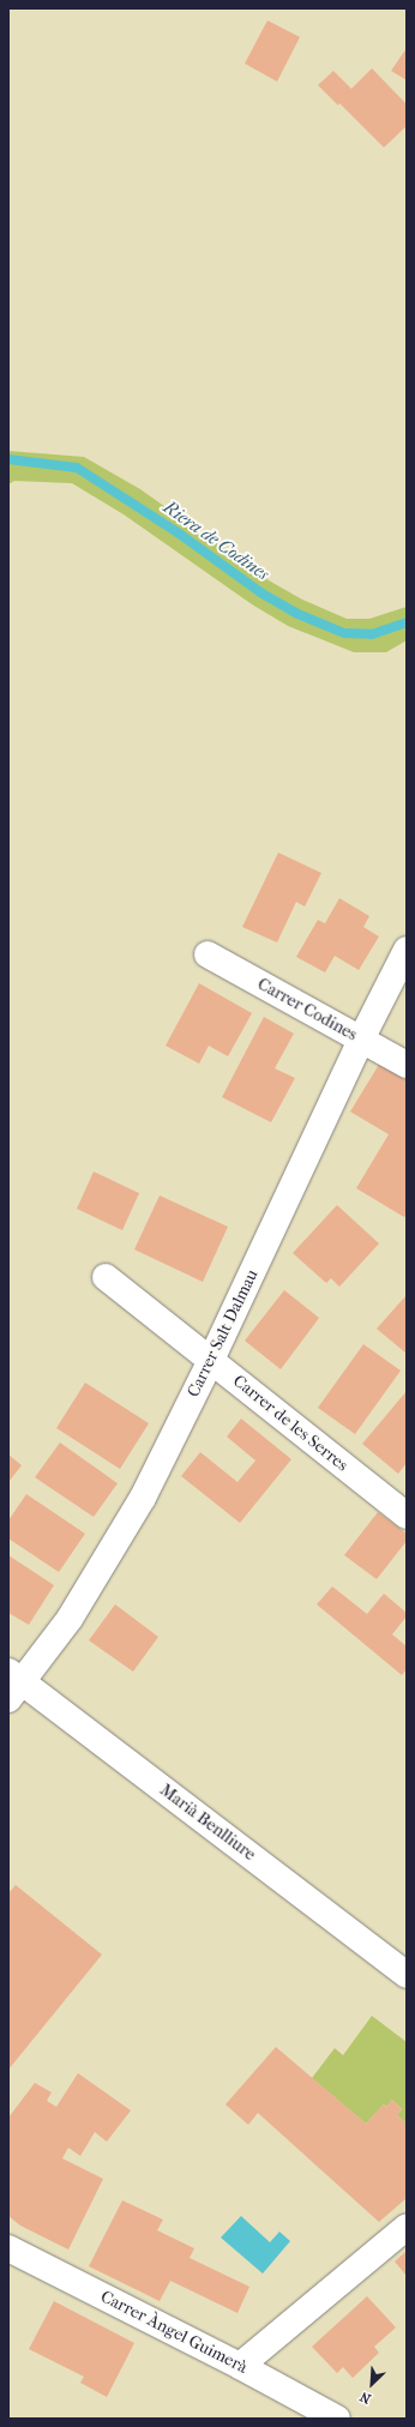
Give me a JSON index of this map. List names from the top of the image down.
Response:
{
  "streets": {
    "street": [
      "Carrer Codines",
      "Carrer Salt Dalmau",
      "Carrer de les Serres",
      "Marià Benlliure",
      "Carrer Àngel Guimerà"
    ]
  },
  "crossings": [
    ["Carrer Codines", "Carrer Salt Dalmau"],
    ["Carrer Salt Dalmau", "Carrer de les Serres"],
    ["Carrer Salt Dalmau", "Marià Benlliure"]
  ],
  "water": ["Riera de Codines"],
  "north": "bottom left"
}
